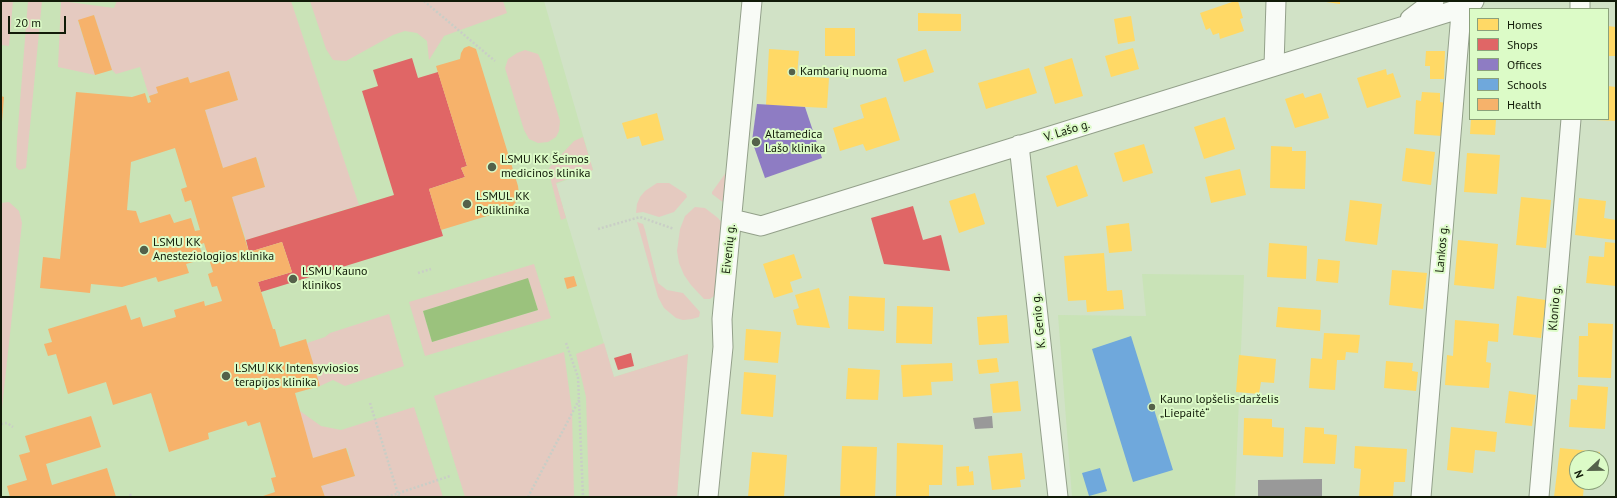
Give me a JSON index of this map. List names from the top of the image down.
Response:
{
  "streets": {
    "street": [
      "V. Lašo g.",
      "Eivenių g.",
      "Lankos g.",
      "Klonio g.",
      "K. Genio g."
    ]
  },
  "crossings": [
    ["V. Lašo g.", "Eivenių g."],
    ["V. Lašo g.", "Lankos g."],
    ["V. Lašo g.", "K. Genio g."]
  ],
  "places": [
    "Kambarių nuoma",
    "Altamedica Lašo klinika",
    "LSMU KK Šeimos medicinos klinika",
    "LSMUL KK Poliklinika",
    "LSMU KK Anesteziologijos klinika",
    "LSMU Kauno klinikos",
    "LSMU KK Intensyviosios terapijos klinika",
    "Kauno lopšelis-darželis „Liepaitė“"
  ],
  "legend": [
    "Homes",
    "Shops",
    "Offices",
    "Schools",
    "Health"
  ],
  "scale_bar": "20 m",
  "north": "left"
}
